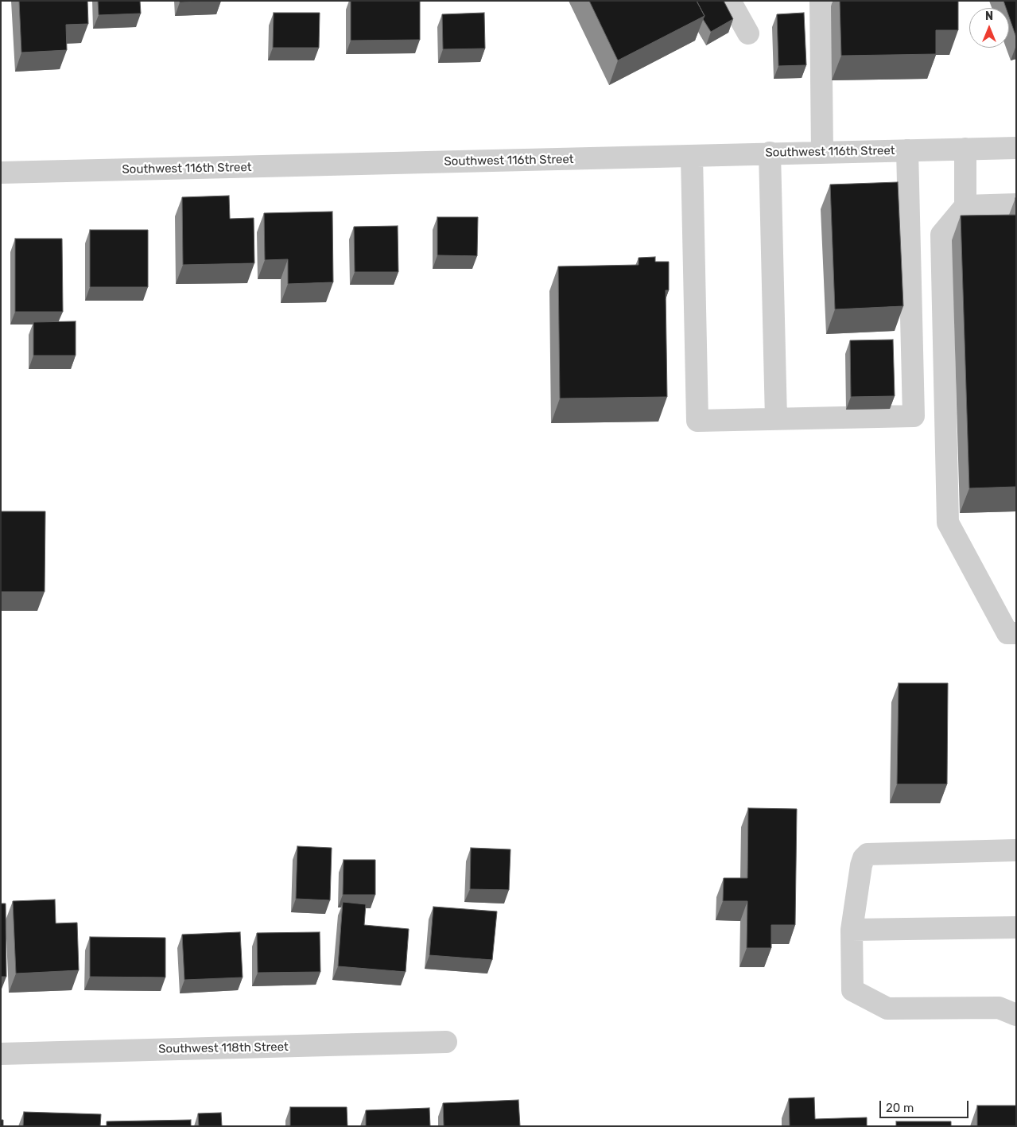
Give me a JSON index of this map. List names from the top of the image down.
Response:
{
  "streets": {
    "street": ["Southwest 116th Street", "Southwest 118th Street"]
  },
  "scale_bar": "20 m",
  "north": "top"
}
